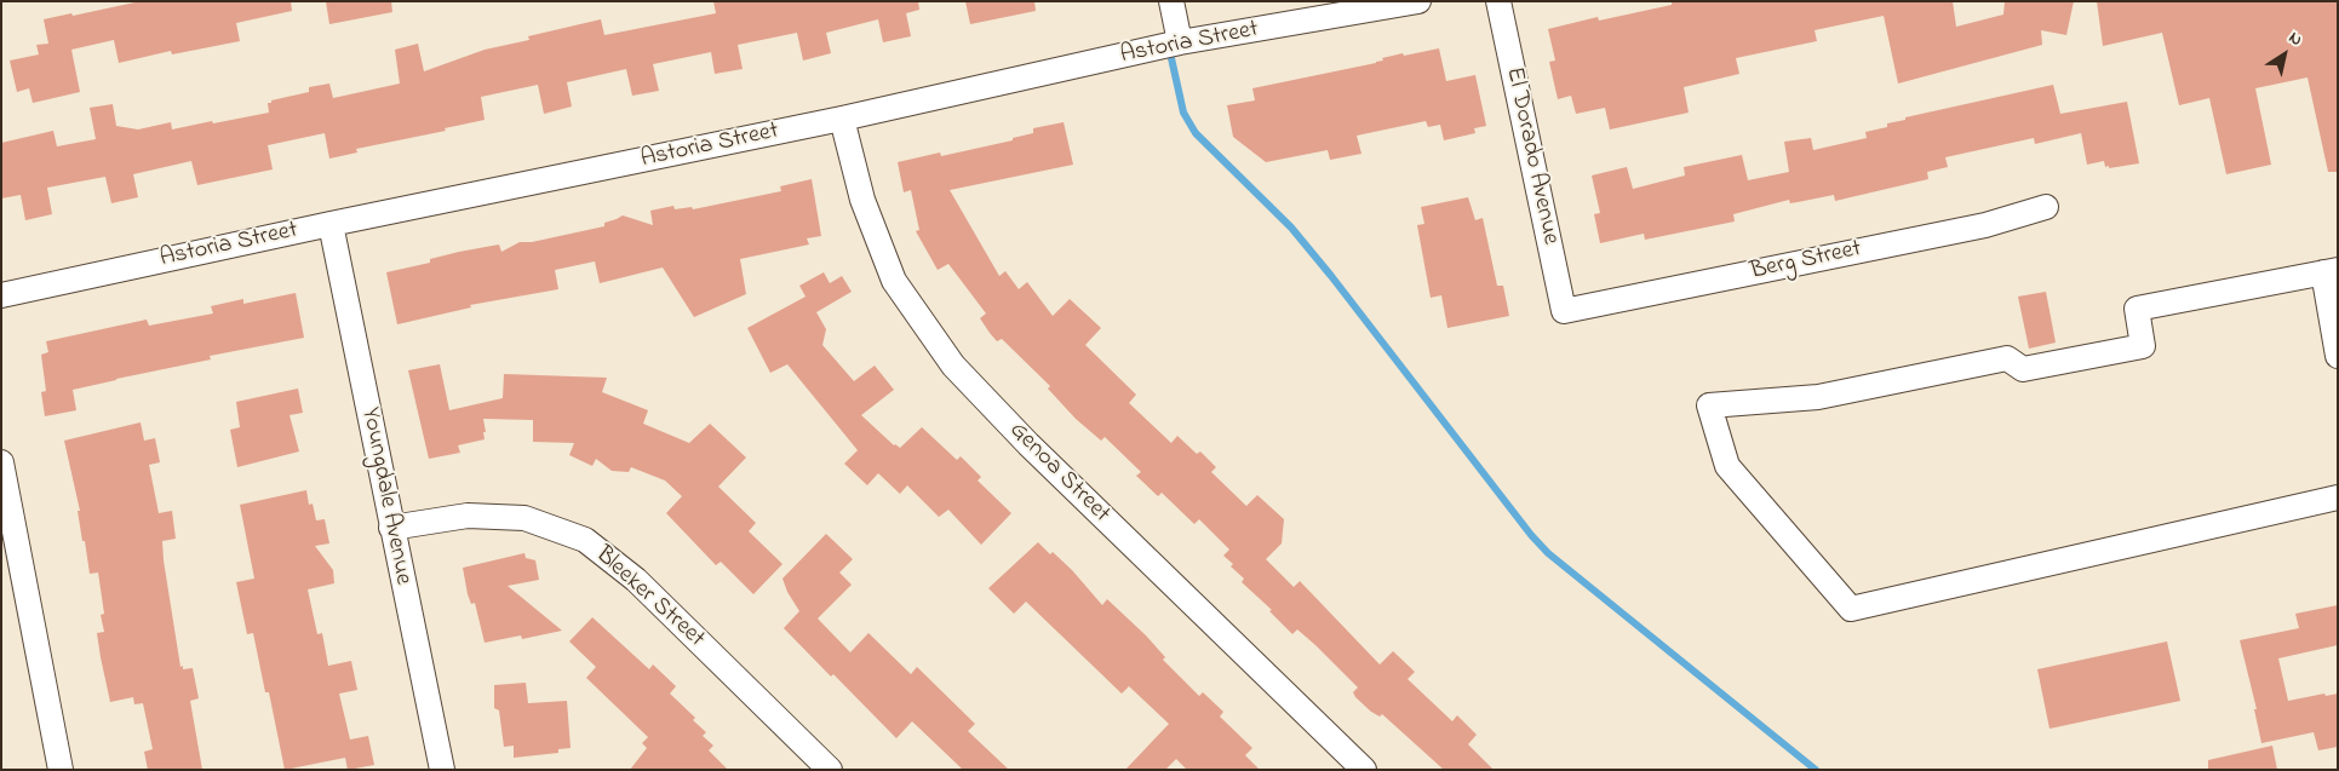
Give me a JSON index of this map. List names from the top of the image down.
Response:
{
  "streets": {
    "street": [
      "Astoria Street",
      "El Dorado Avenue",
      "Berg Street",
      "Genoa Street",
      "Youngdale Avenue",
      "Bleeker Street"
    ]
  },
  "crossings": [
    ["Astoria Street", "Genoa Street"],
    ["Astoria Street", "Youngdale Avenue"],
    ["El Dorado Avenue", "Berg Street"],
    ["Youngdale Avenue", "Bleeker Street"]
  ],
  "north": "top right"
}
